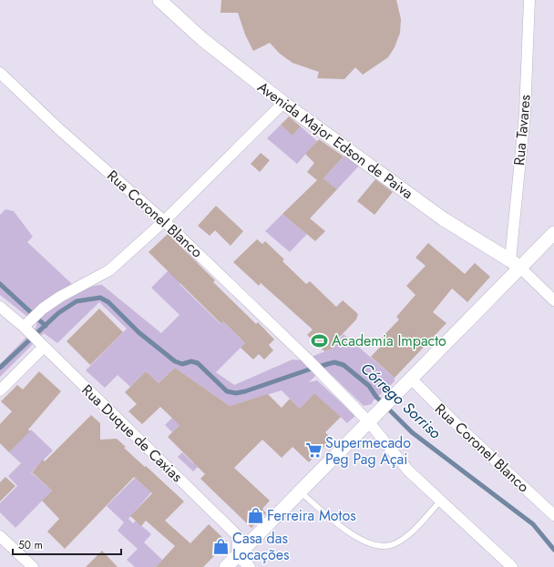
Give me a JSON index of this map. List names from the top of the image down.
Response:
{
  "streets": {
    "street": [
      "Rua Tavares",
      "Avenida Major Edson de Paiva",
      "Rua Coronel Blanco",
      "Rua Duque de Caxias"
    ]
  },
  "crossings": [
    ["Rua Tavares", "Avenida Major Edson de Paiva"]
  ],
  "water": ["Córrego Sorriso"],
  "places": {
    "sports": ["Academia Impacto"],
    "supermarket": ["Supermecado Peg Pag Açai"],
    "shop": ["Ferreira Motos", "Casa das Locações"]
  },
  "scale_bar": "50 m"
}
